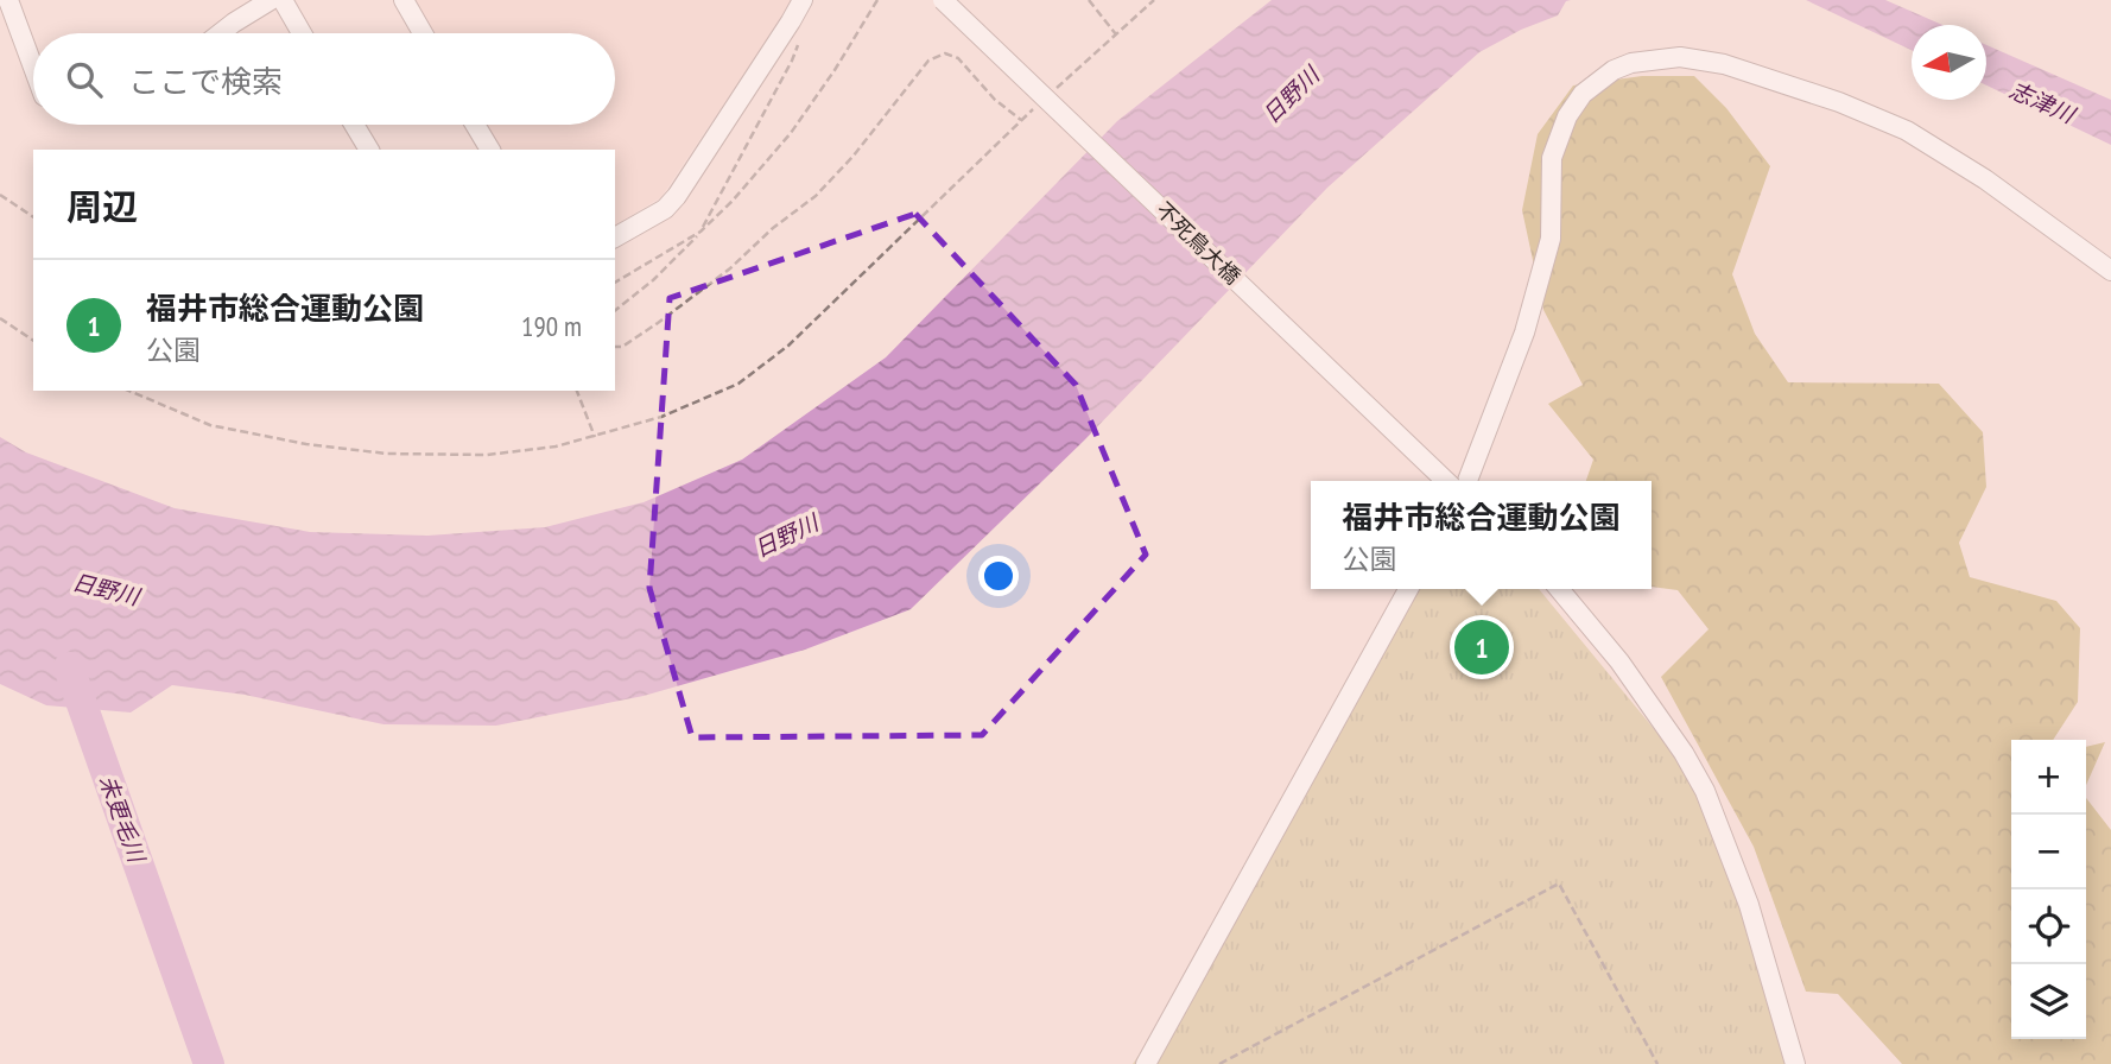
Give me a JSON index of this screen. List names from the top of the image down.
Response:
{
  "streets": {
    "street": ["不死鳥大橋"]
  },
  "water": ["日野川", "志津川", "未更毛川"],
  "north": "left",
  "page": {
    "search": "ここで検索",
    "heading": "周辺",
    "list": [
      {
        "mark": "1",
        "name": "福井市総合運動公園",
        "note": "公園",
        "value": "190 m"
      }
    ],
    "popup": ["福井市総合運動公園", "公園"],
    "pins": "1",
    "map_buttons": ["+", "−"]
  }
}
